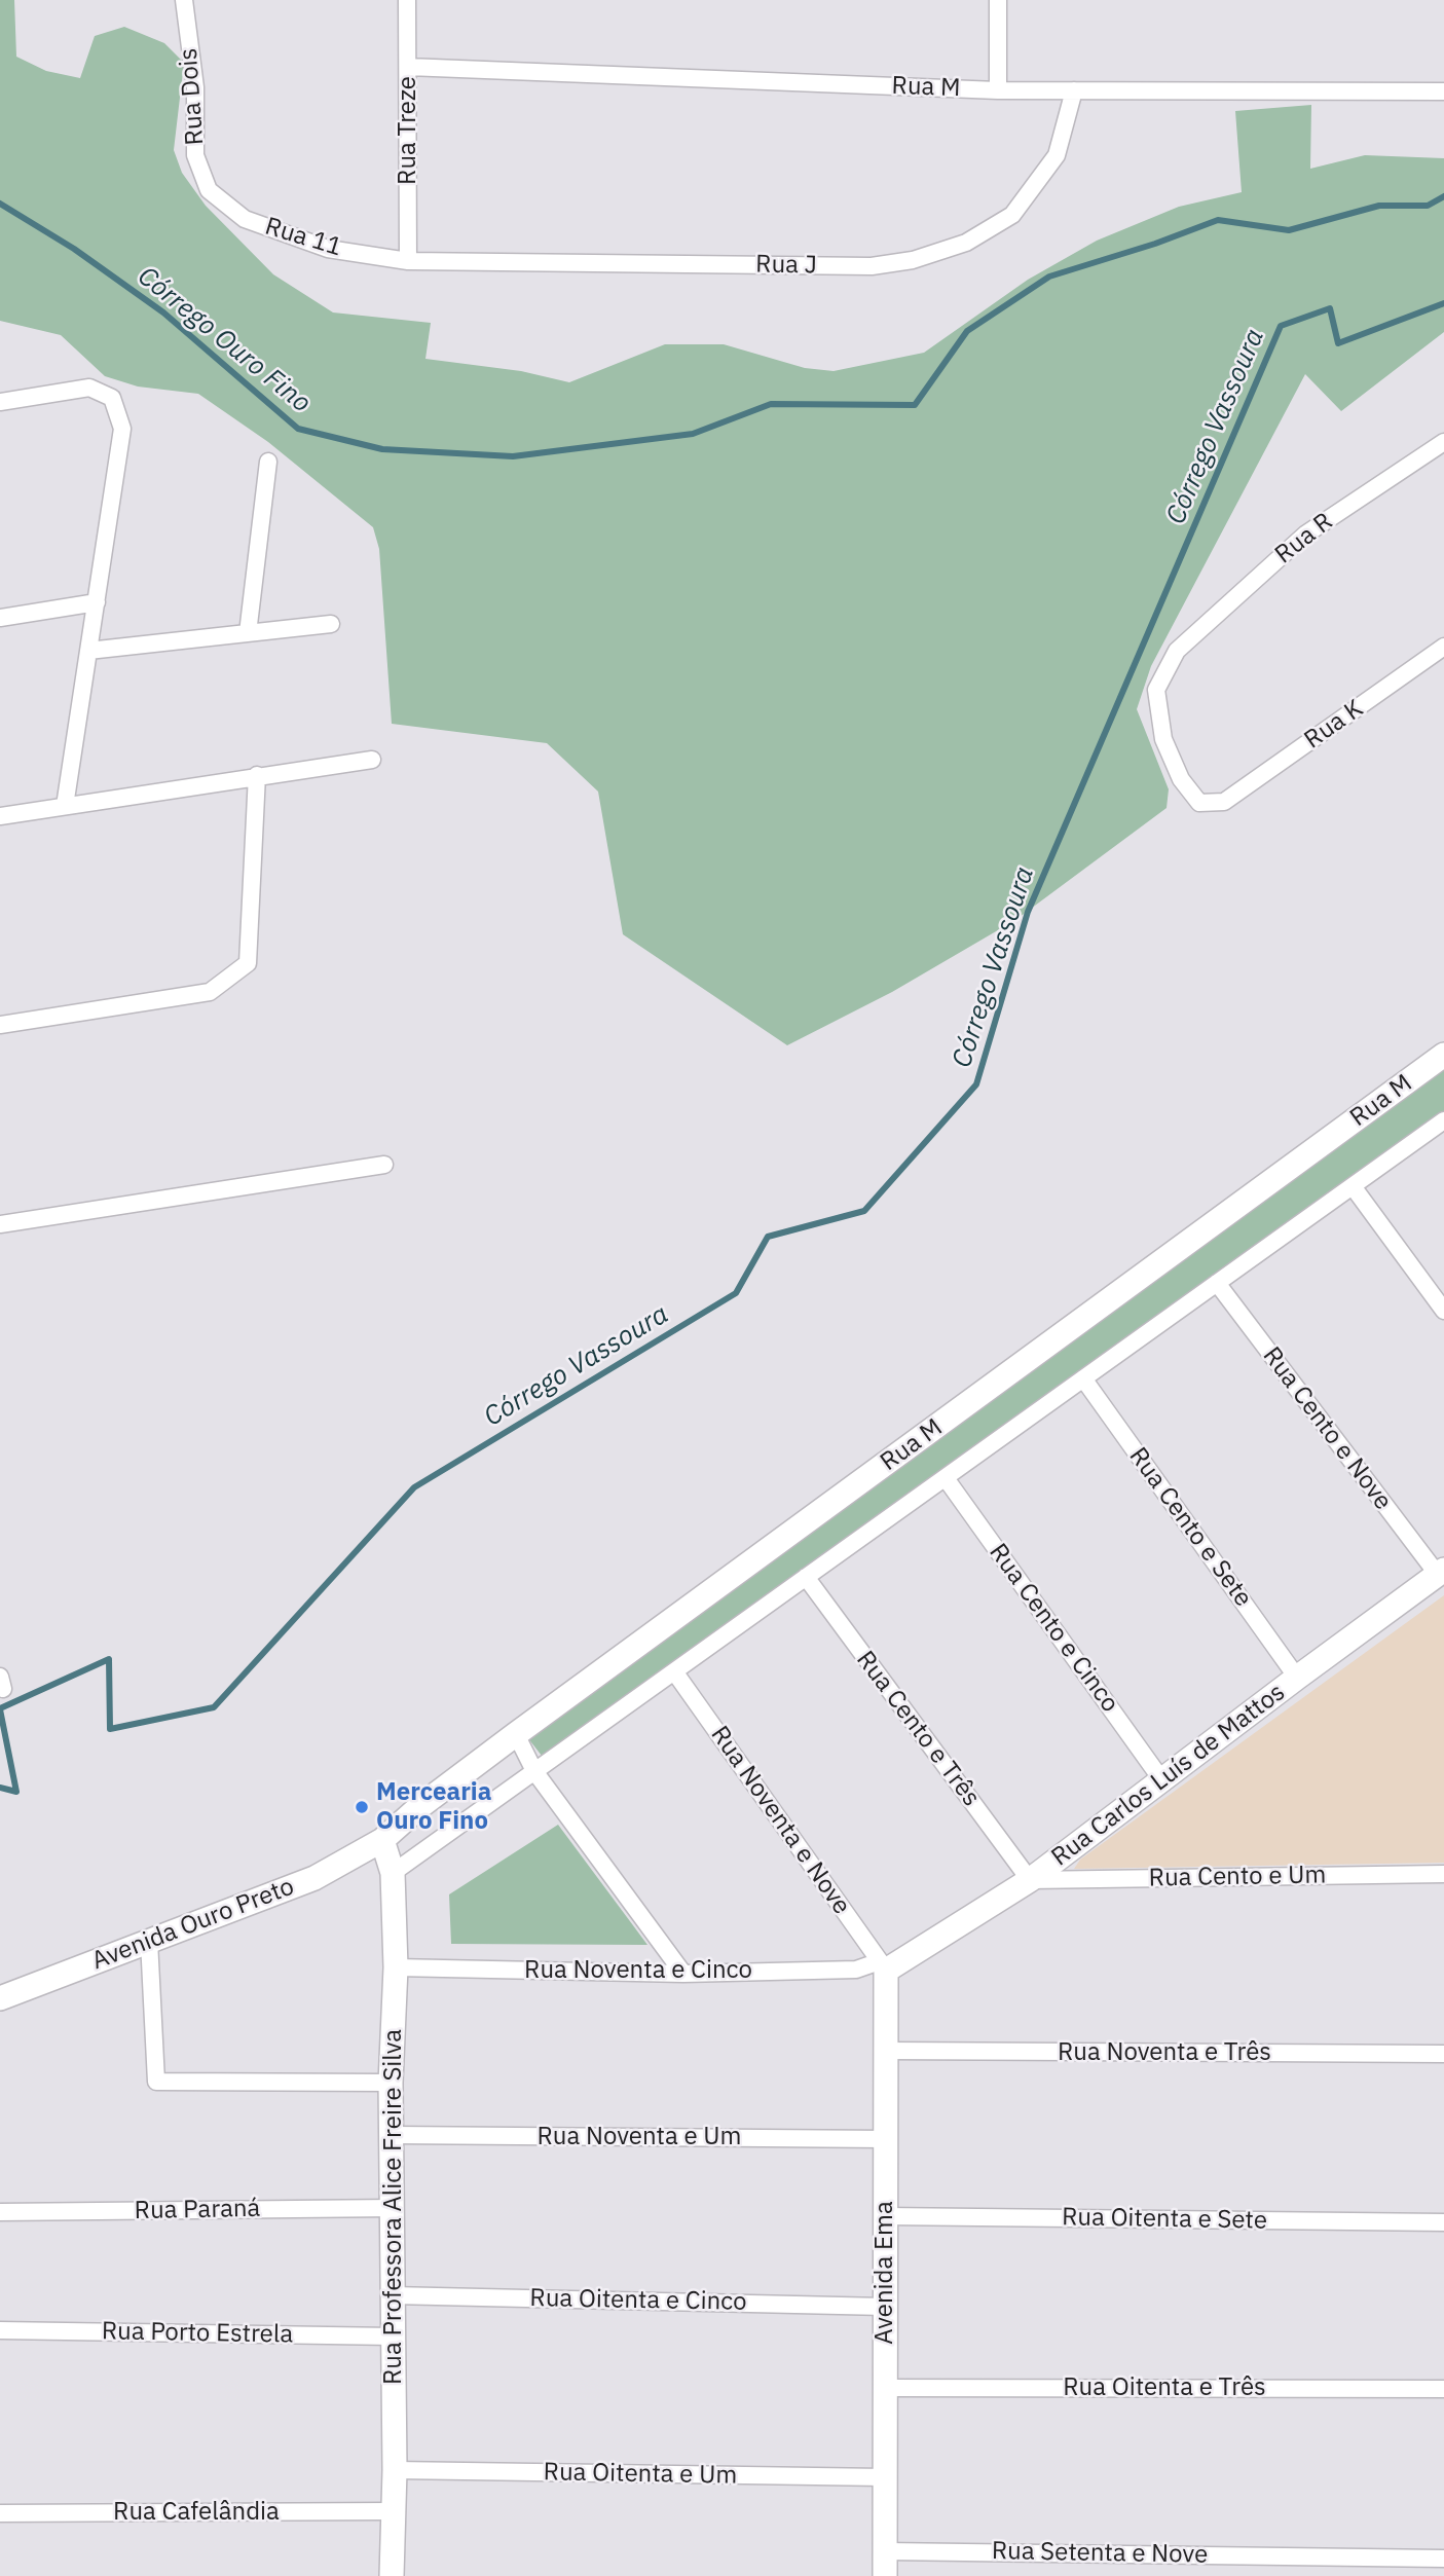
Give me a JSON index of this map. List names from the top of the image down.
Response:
{
  "streets": {
    "street": [
      "Rua M",
      "Rua Dois",
      "Rua Treze",
      "Rua 11",
      "Rua J",
      "Rua R",
      "Rua K",
      "Rua Cento e Nove",
      "Rua Cento e Sete",
      "Rua Cento e Cinco",
      "Rua Cento e Três",
      "Rua Carlos Luís de Mattos",
      "Rua Noventa e Nove",
      "Rua Cento e Um",
      "Avenida Ouro Preto",
      "Rua Noventa e Cinco",
      "Rua Noventa e Três",
      "Rua Noventa e Um",
      "Rua Professora Alice Freire Silva",
      "Rua Paraná",
      "Rua Oitenta e Sete",
      "Avenida Ema",
      "Rua Oitenta e Cinco",
      "Rua Porto Estrela",
      "Rua Oitenta e Três",
      "Rua Oitenta e Um",
      "Rua Cafelândia",
      "Rua Setenta e Nove"
    ]
  },
  "crossings": [
    ["Rua M", "Rua Treze"],
    ["Rua M", "Rua J"],
    ["Rua M", "Rua Cento e Nove"],
    ["Rua M", "Rua Cento e Sete"],
    ["Rua M", "Rua Cento e Cinco"],
    ["Rua M", "Rua Cento e Três"],
    ["Rua M", "Rua Noventa e Nove"],
    ["Rua M", "Avenida Ouro Preto"],
    ["Rua M", "Rua Professora Alice Freire Silva"],
    ["Rua Dois", "Rua 11"],
    ["Rua Treze", "Rua 11"],
    ["Rua Treze", "Rua J"],
    ["Rua 11", "Rua J"],
    ["Rua R", "Rua K"],
    ["Rua Cento e Nove", "Rua Carlos Luís de Mattos"],
    ["Rua Cento e Sete", "Rua Carlos Luís de Mattos"],
    ["Rua Cento e Cinco", "Rua Carlos Luís de Mattos"],
    ["Rua Cento e Três", "Rua Carlos Luís de Mattos"],
    ["Rua Cento e Três", "Rua Cento e Um"],
    ["Rua Carlos Luís de Mattos", "Rua Noventa e Nove"],
    ["Rua Carlos Luís de Mattos", "Rua Cento e Um"],
    ["Rua Carlos Luís de Mattos", "Rua Noventa e Cinco"],
    ["Rua Carlos Luís de Mattos", "Avenida Ema"],
    ["Rua Noventa e Nove", "Rua Noventa e Cinco"],
    ["Rua Noventa e Nove", "Avenida Ema"],
    ["Avenida Ouro Preto", "Rua Professora Alice Freire Silva"],
    ["Rua Noventa e Cinco", "Rua Professora Alice Freire Silva"],
    ["Rua Noventa e Cinco", "Avenida Ema"],
    ["Rua Noventa e Três", "Avenida Ema"],
    ["Rua Noventa e Um", "Rua Professora Alice Freire Silva"],
    ["Rua Noventa e Um", "Avenida Ema"],
    ["Rua Professora Alice Freire Silva", "Rua Paraná"],
    ["Rua Professora Alice Freire Silva", "Rua Oitenta e Cinco"],
    ["Rua Professora Alice Freire Silva", "Rua Porto Estrela"],
    ["Rua Professora Alice Freire Silva", "Rua Oitenta e Um"],
    ["Rua Professora Alice Freire Silva", "Rua Cafelândia"],
    ["Rua Oitenta e Sete", "Avenida Ema"],
    ["Avenida Ema", "Rua Oitenta e Cinco"],
    ["Avenida Ema", "Rua Oitenta e Três"],
    ["Avenida Ema", "Rua Oitenta e Um"],
    ["Avenida Ema", "Rua Setenta e Nove"]
  ],
  "water": ["Córrego Ouro Fino", "Córrego Vassoura"],
  "places": ["Mercearia Ouro Fino"]
}
